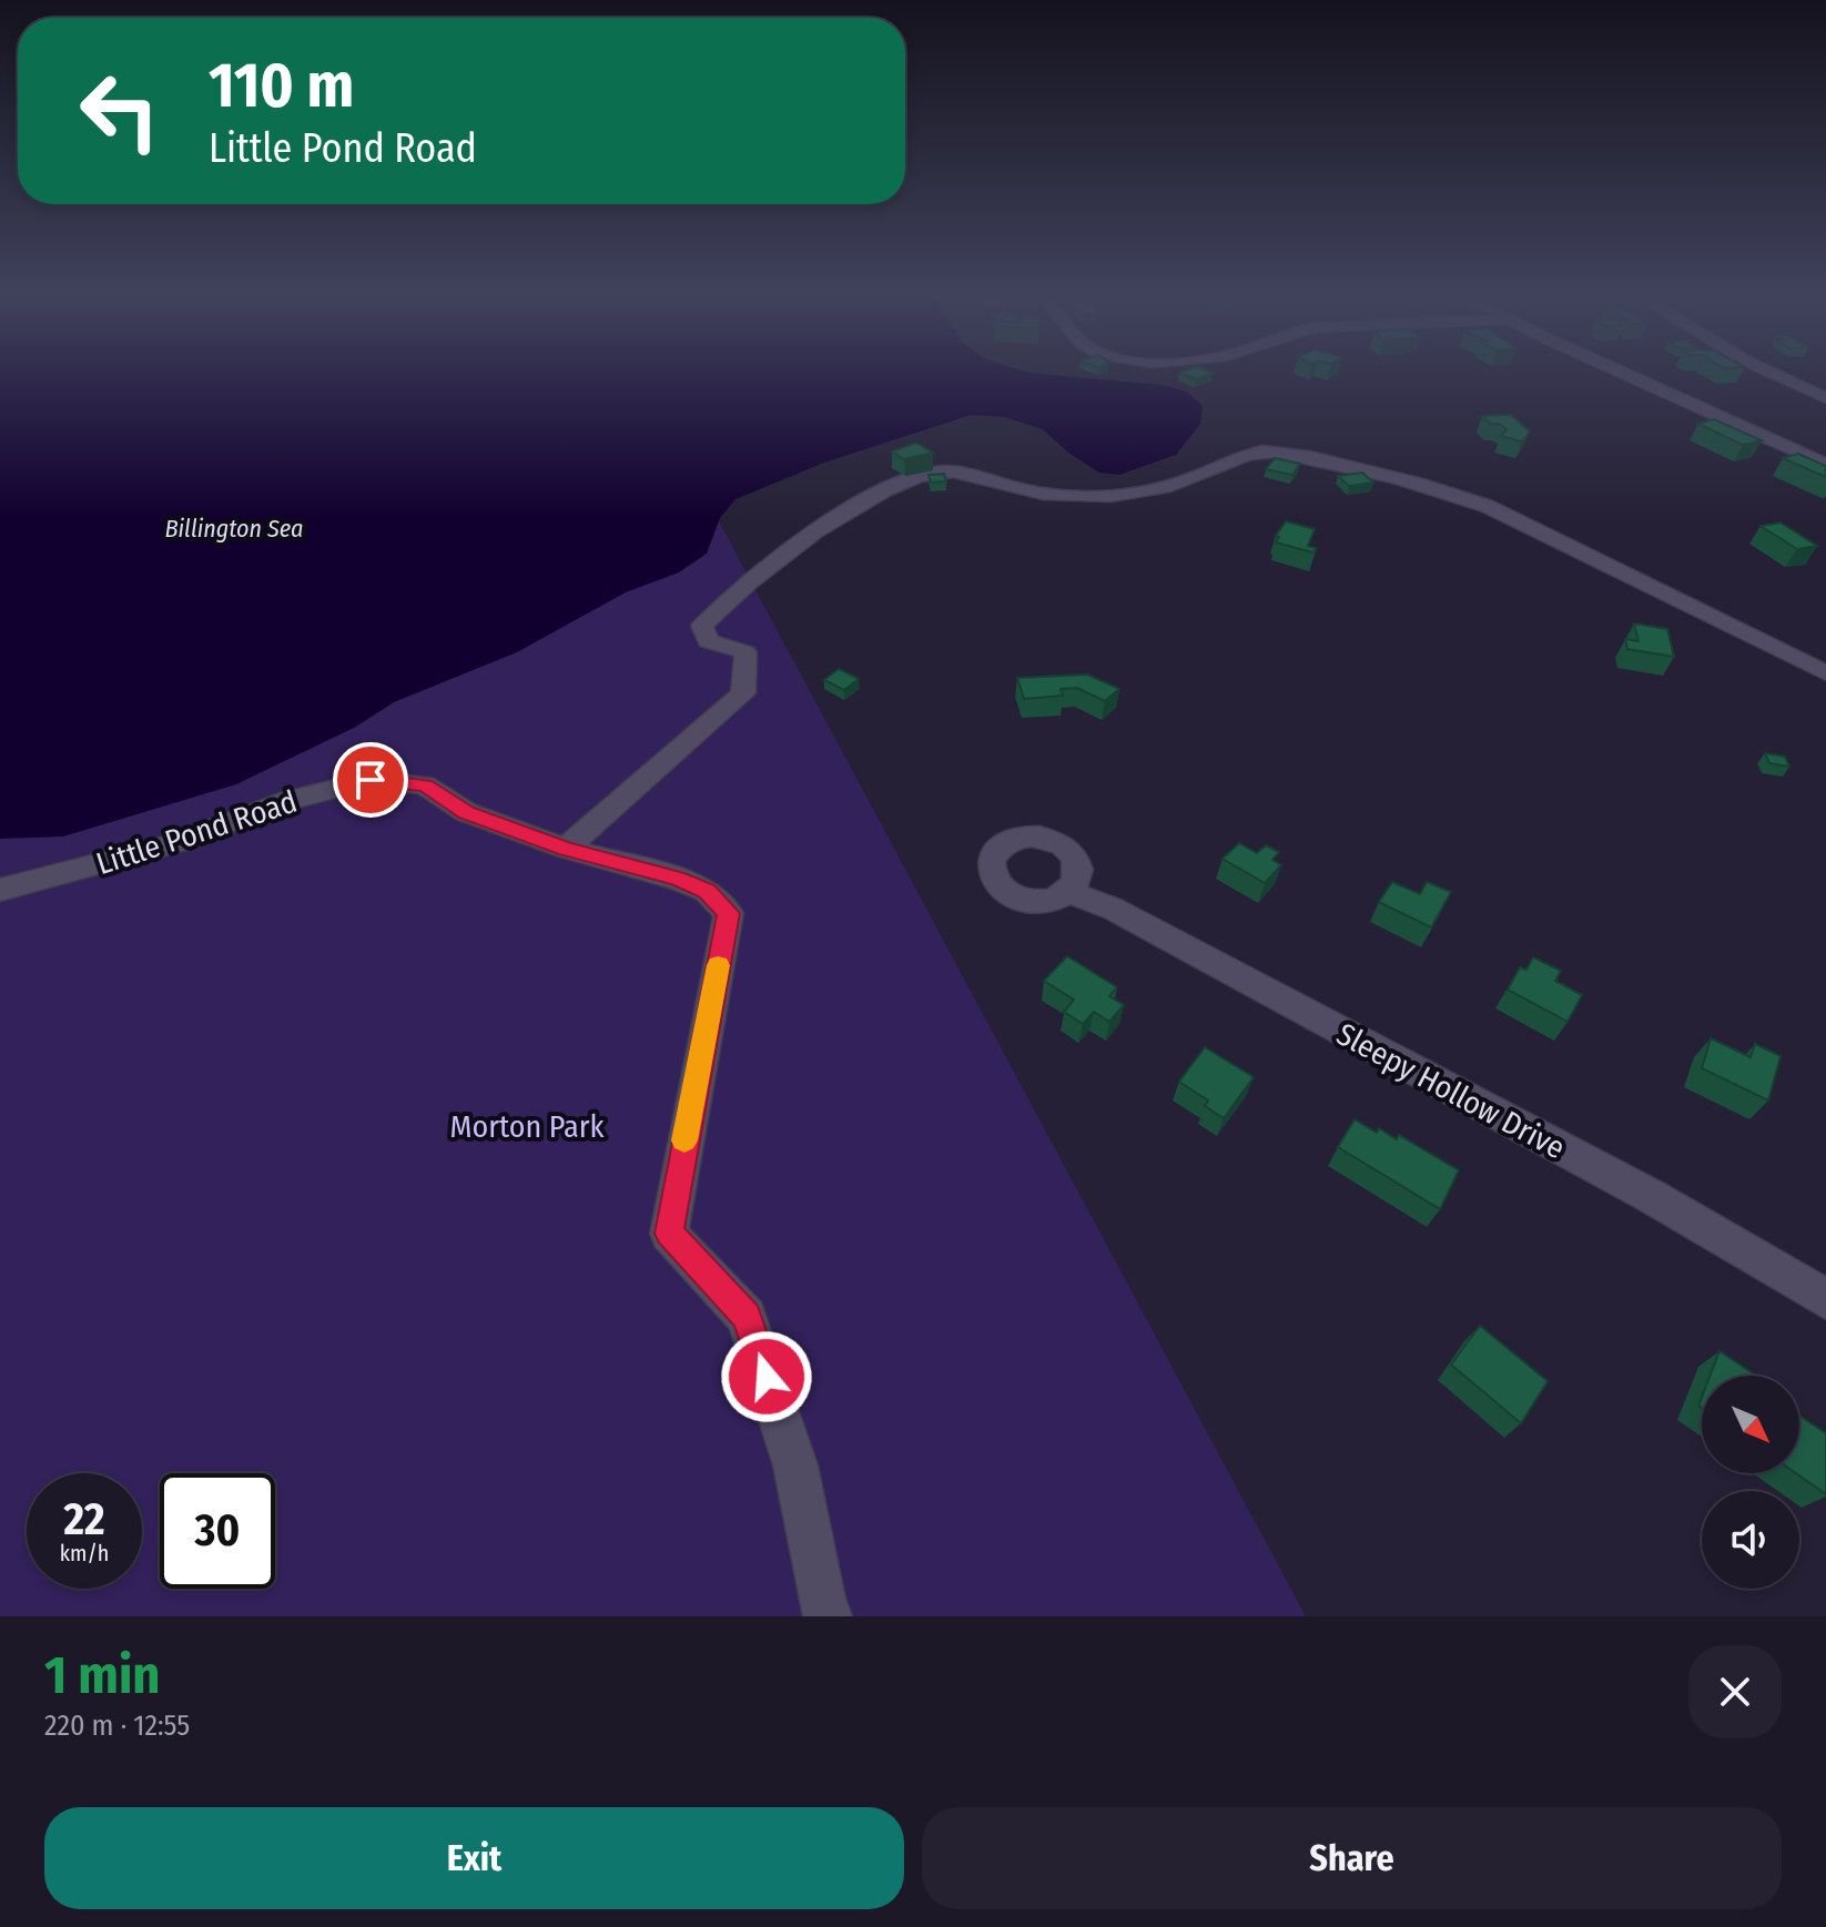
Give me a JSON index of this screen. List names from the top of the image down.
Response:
{
  "streets": {
    "street": ["Little Pond Road", "Sleepy Hollow Drive"]
  },
  "water": ["Billington Sea"],
  "parks": ["Morton Park"],
  "north": "bottom right",
  "page": {
    "turn": ["110 m", "Little Pond Road"],
    "speed": "22 km/h",
    "limit": "30",
    "heading": ["1 min", "220 m · 12:55"],
    "buttons": ["Exit", "Share"]
  }
}
